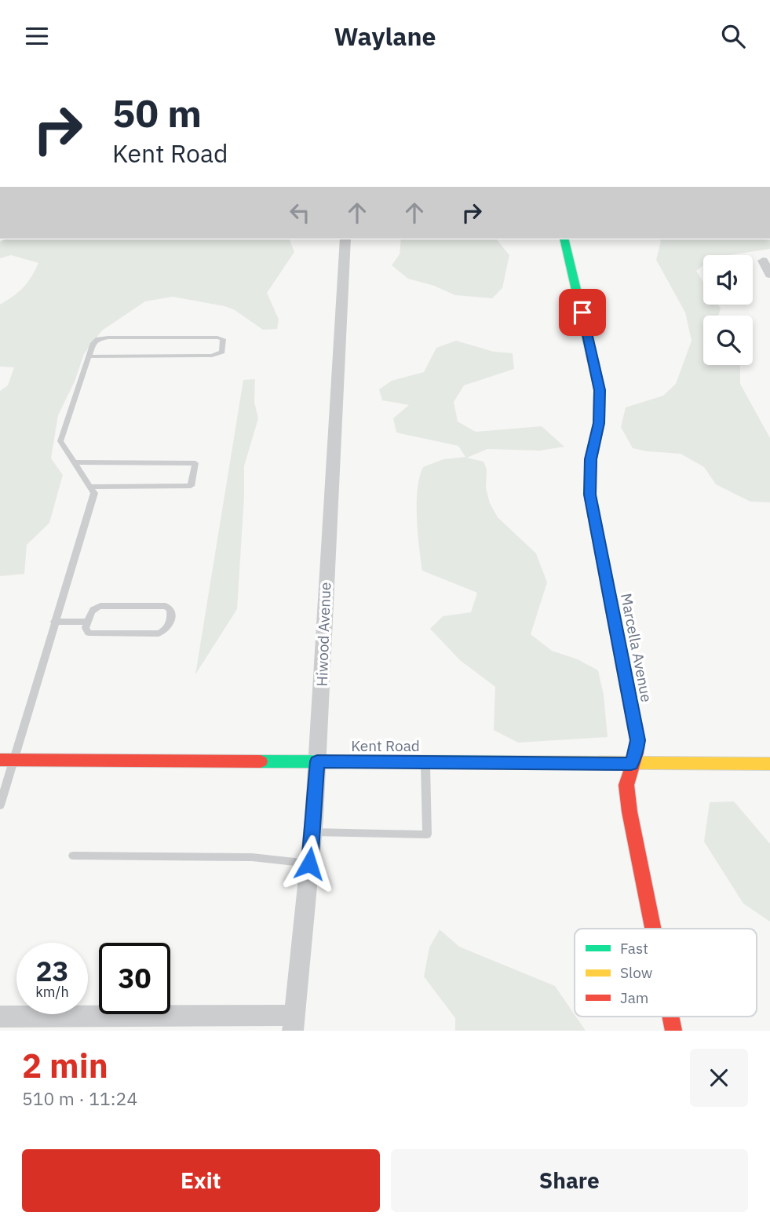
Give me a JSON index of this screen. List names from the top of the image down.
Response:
{
  "streets": {
    "street": ["Hiwood Avenue", "Marcella Avenue", "Kent Road"]
  },
  "crossings": [
    ["Hiwood Avenue", "Kent Road"],
    ["Marcella Avenue", "Kent Road"]
  ],
  "legend": ["Fast", "Slow", "Jam"],
  "page": {
    "header": "Waylane",
    "turn": ["50 m", "Kent Road"],
    "speed": "23 km/h",
    "limit": "30",
    "heading": ["2 min", "510 m · 11:24"],
    "buttons": ["Exit", "Share"]
  }
}
